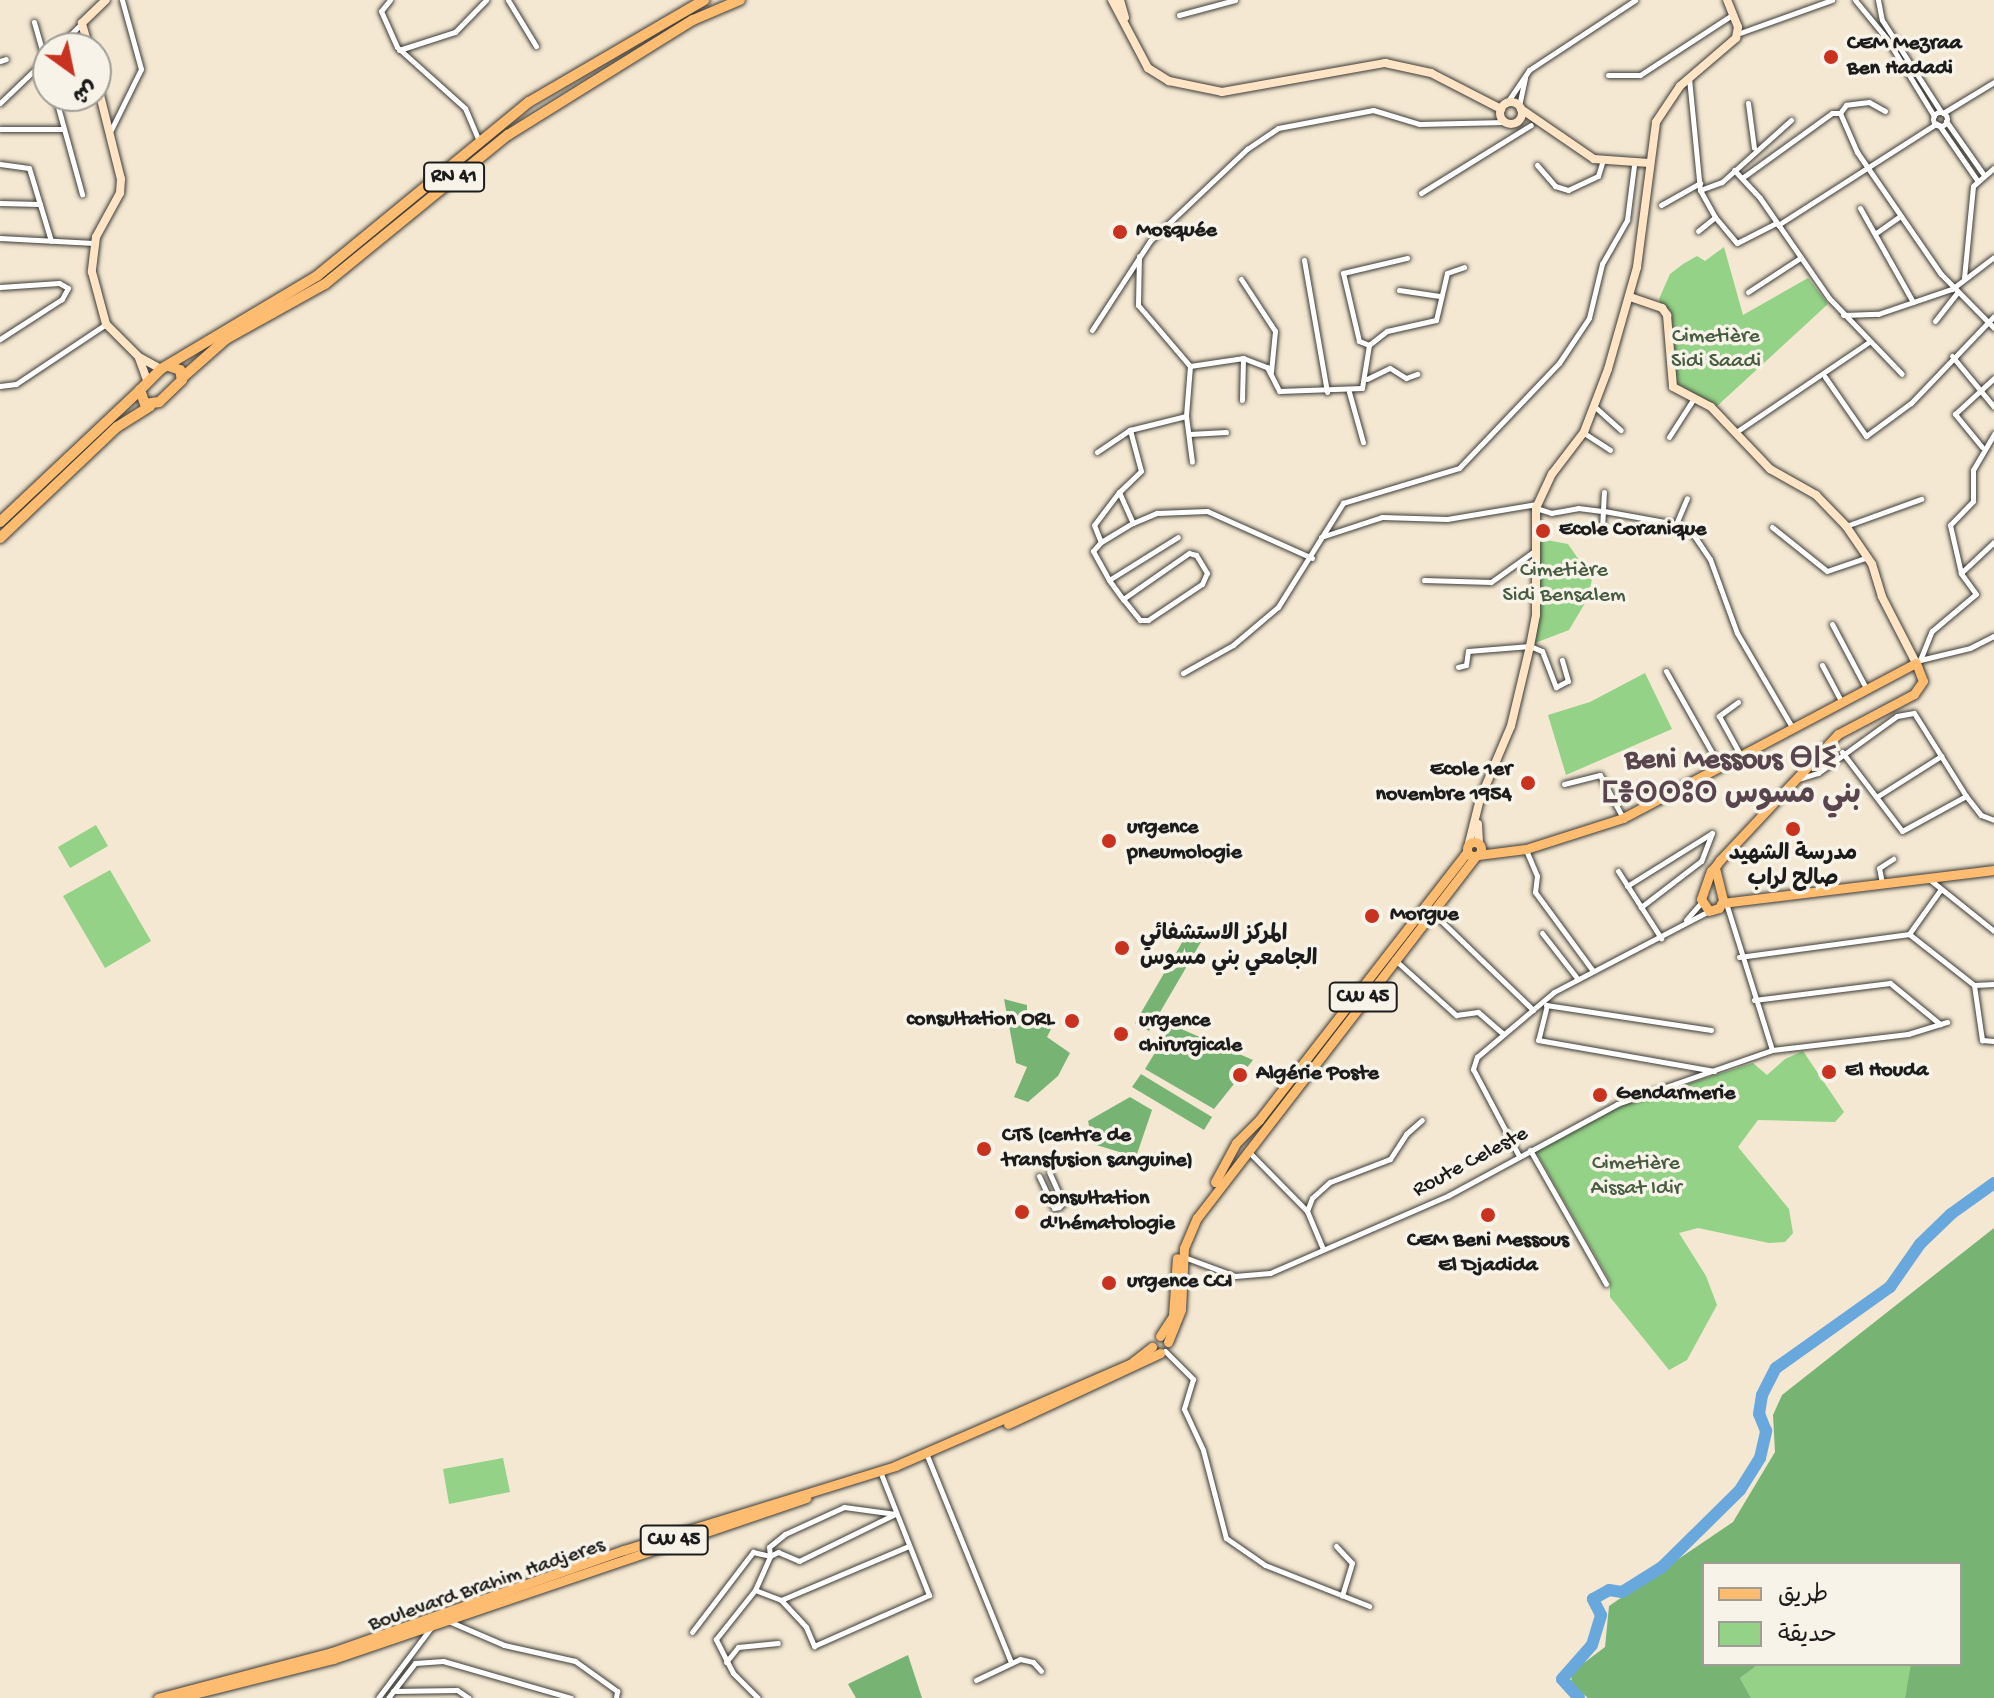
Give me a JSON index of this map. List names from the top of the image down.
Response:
{
  "streets": {
    "highway": ["RN 41"],
    "main road": ["CW 45", "Boulevard Brahim Hadjeres"],
    "street": ["Route Celeste"]
  },
  "crossings": [
    ["CW 45", "Route Celeste"],
    ["CW 45", "Boulevard Brahim Hadjeres"]
  ],
  "districts": ["Beni Messous ⴱⵏⵉ ⵎⴻⵙⵙⵓⵙ بني مسوس"],
  "parks": ["Cimetière Sidi Saadi", "Cimetière Sidi Bensalem", "Cimetière Aissat Idir"],
  "places": [
    "CEM Mezraa Ben Hadadi",
    "Mosquée",
    "Ecole Coranique",
    "Ecole 1er novembre 1954",
    "مدرسة الشهيد صالح لراب",
    "urgence pneumologie",
    "Morgue",
    "المركز الاستشفائي الجامعي بني مسوس",
    "consultation ORL",
    "urgence chirurgicale",
    "El Houda",
    "Algérie Poste",
    "Gendarmerie",
    "CTS (centre de transfusion sanguine)",
    "consultation d'hématologie",
    "CEM Beni Messous El Djadida",
    "urgence CCI"
  ],
  "legend": ["طريق", "حديقة"],
  "north": "bottom right"
}
